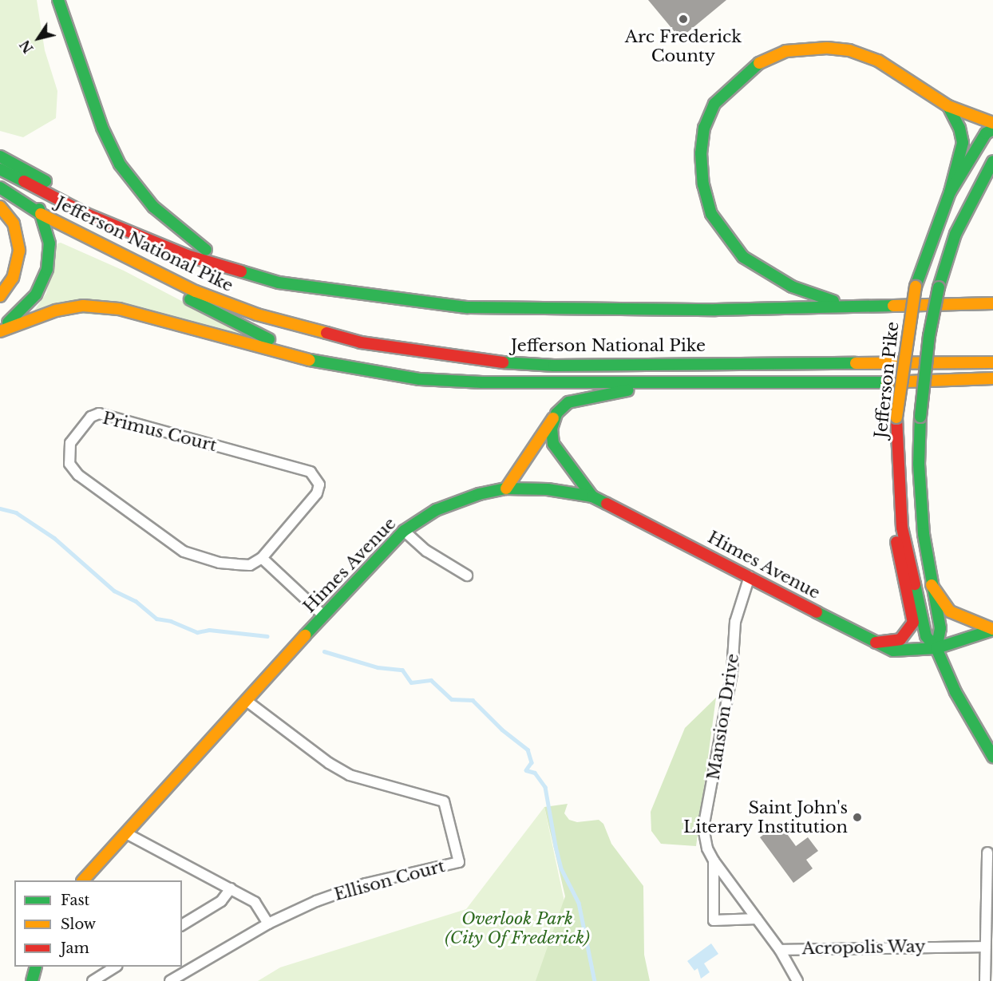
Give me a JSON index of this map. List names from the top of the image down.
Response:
{
  "streets": {
    "main road": ["Jefferson National Pike", "Jefferson Pike", "Himes Avenue"],
    "street": [
      "Primus Court",
      "Mansion Drive",
      "Ellison Court",
      "Acropolis Way"
    ]
  },
  "crossings": [
    ["Jefferson Pike", "Himes Avenue"],
    ["Himes Avenue", "Mansion Drive"],
    ["Himes Avenue", "Ellison Court"],
    ["Mansion Drive", "Acropolis Way"]
  ],
  "parks": ["Overlook Park (City Of Frederick)"],
  "places": ["Arc Frederick County", "Saint John's Literary Institution"],
  "legend": ["Fast", "Slow", "Jam"],
  "north": "bottom left"
}
